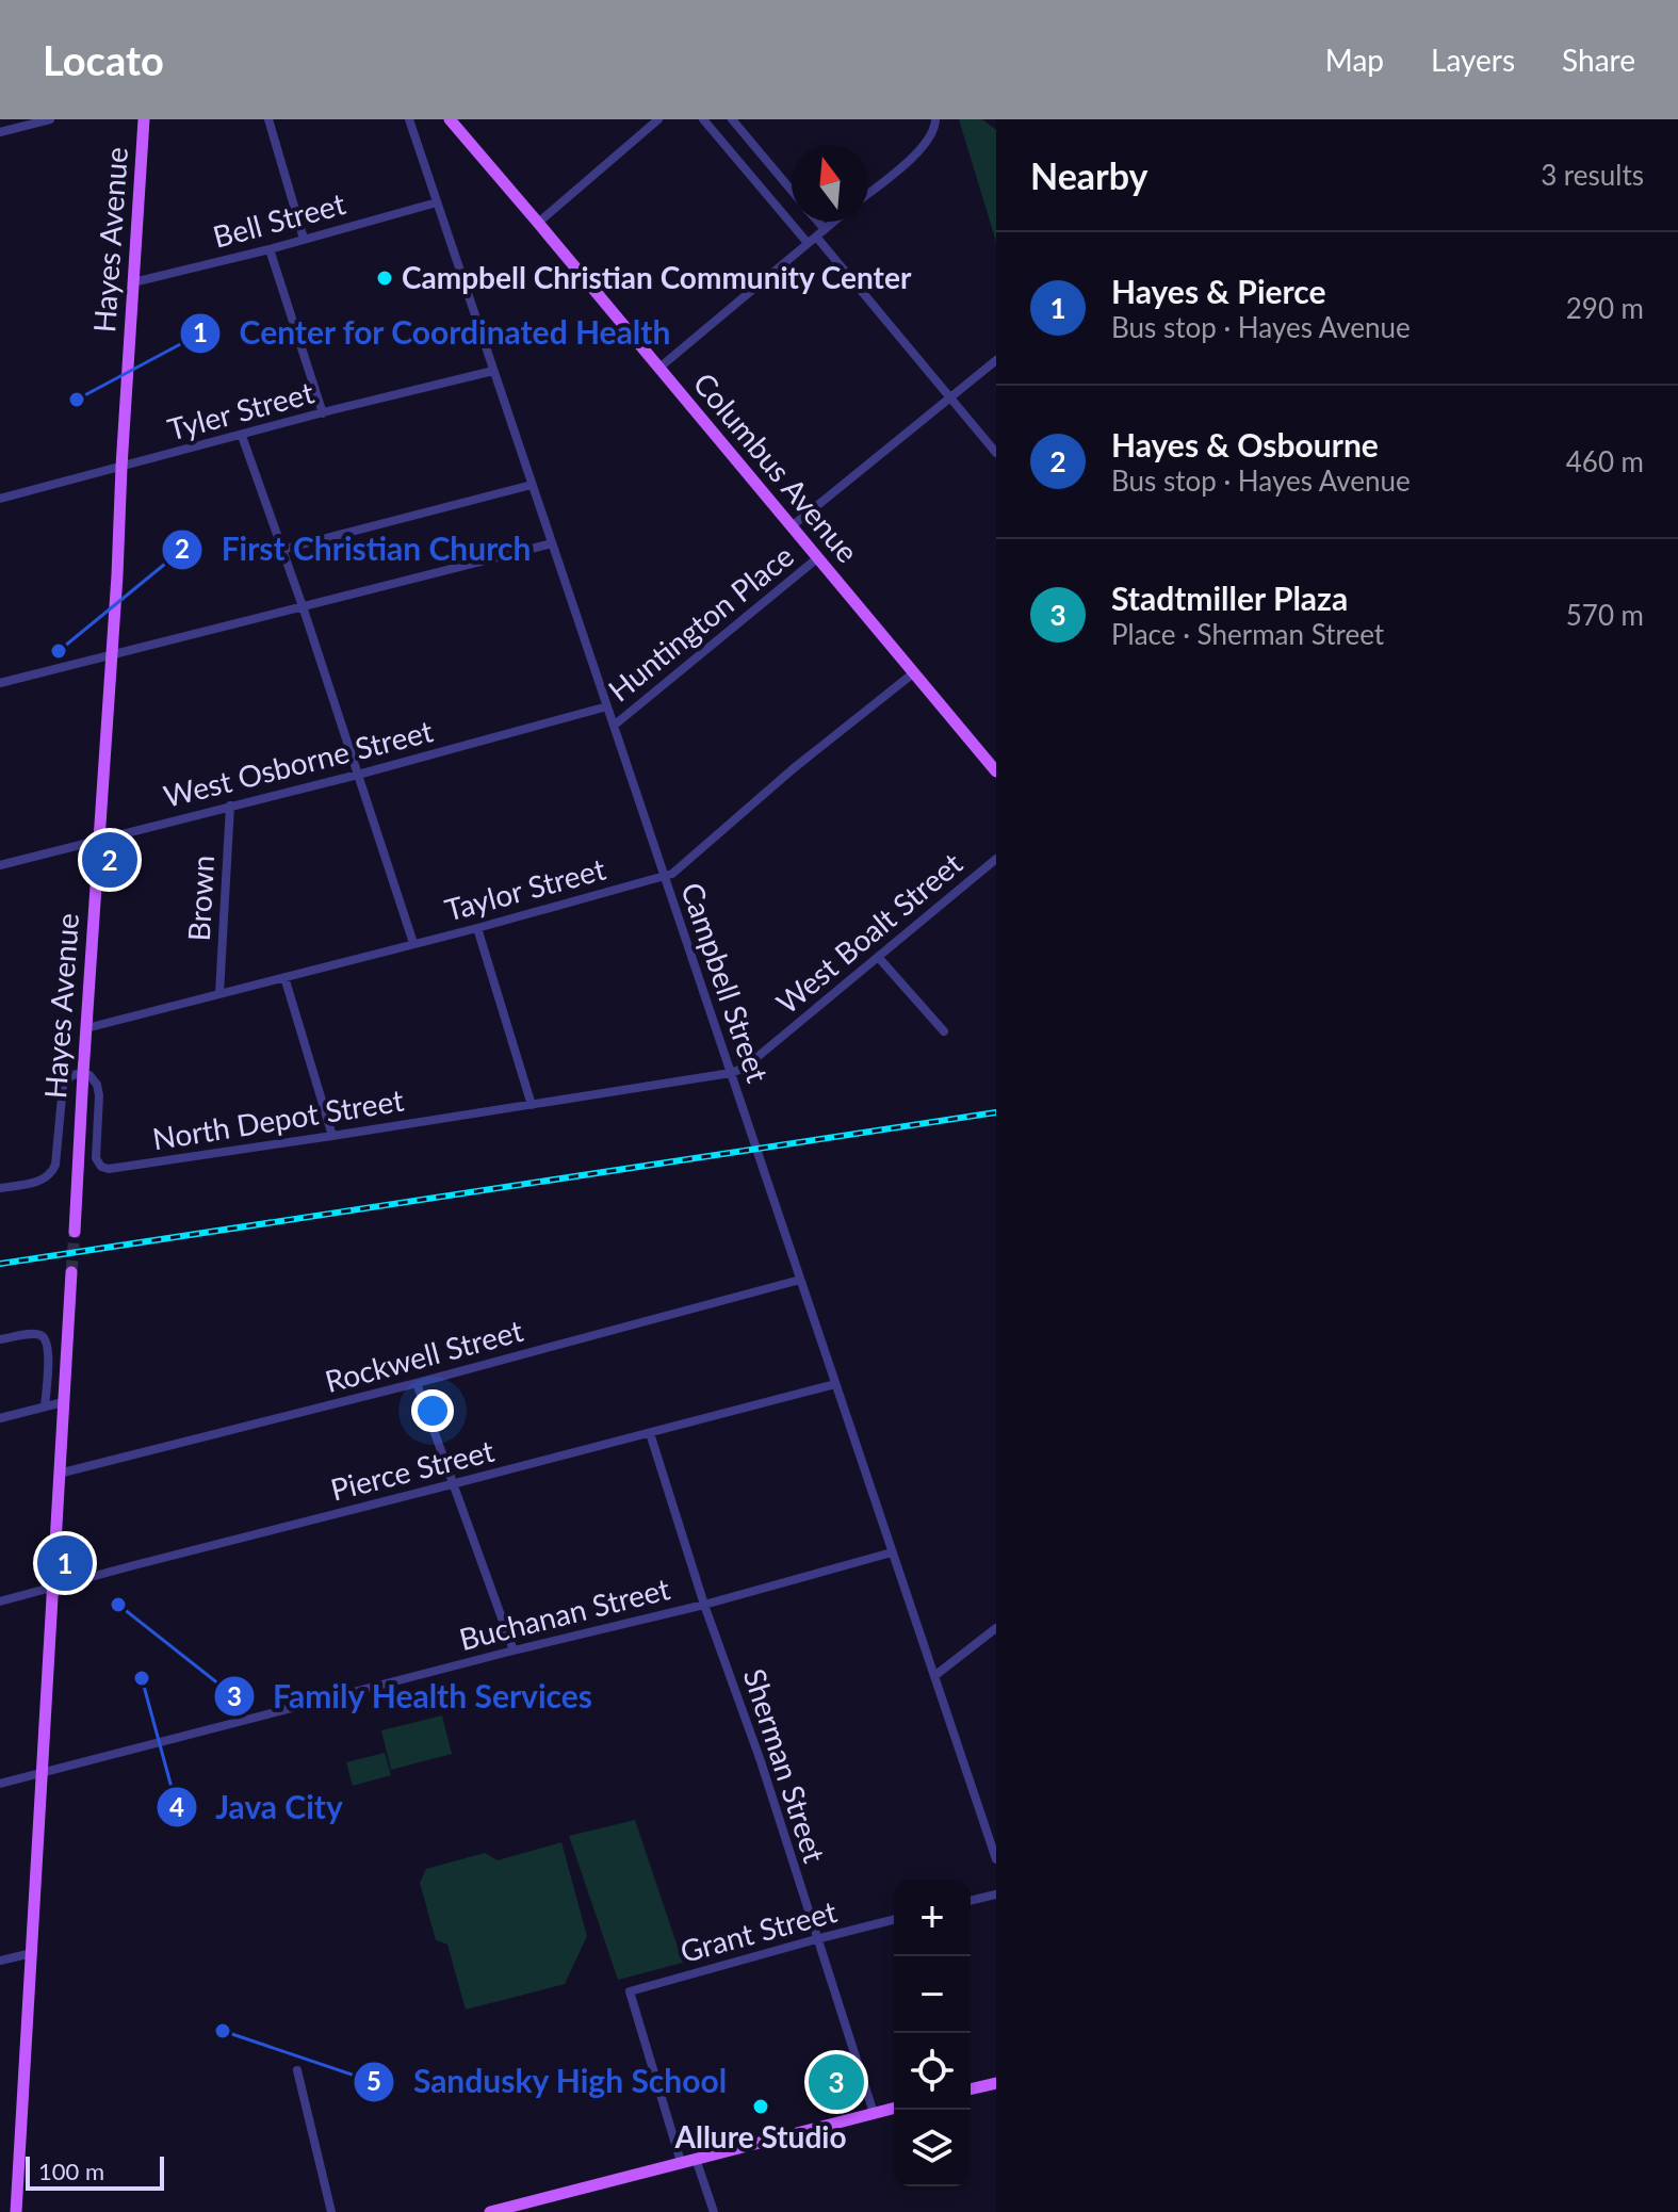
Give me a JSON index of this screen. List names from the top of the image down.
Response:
{
  "streets": {
    "main road": ["Hayes Avenue", "Columbus Avenue"],
    "street": [
      "Bell Street",
      "Tyler Street",
      "Huntington Place",
      "West Osborne Street",
      "Taylor Street",
      "Brown",
      "West Boalt Street",
      "Campbell Street",
      "North Depot Street",
      "Rockwell Street",
      "Pierce Street",
      "Buchanan Street",
      "Sherman Street",
      "Grant Street"
    ]
  },
  "crossings": [
    ["Bell Street", "Hayes Avenue"],
    ["Bell Street", "Campbell Street"],
    ["Hayes Avenue", "Tyler Street"],
    ["Hayes Avenue", "West Osborne Street"],
    ["Hayes Avenue", "Taylor Street"],
    ["Hayes Avenue", "North Depot Street"],
    ["Tyler Street", "Campbell Street"],
    ["Columbus Avenue", "Huntington Place"],
    ["Columbus Avenue", "Taylor Street"],
    ["Huntington Place", "Campbell Street"],
    ["West Osborne Street", "Brown"],
    ["West Osborne Street", "Campbell Street"],
    ["Taylor Street", "Brown"],
    ["Taylor Street", "Campbell Street"],
    ["West Boalt Street", "Campbell Street"],
    ["West Boalt Street", "North Depot Street"],
    ["Campbell Street", "North Depot Street"],
    ["Campbell Street", "Rockwell Street"],
    ["Campbell Street", "Pierce Street"],
    ["Campbell Street", "Buchanan Street"],
    ["Pierce Street", "Sherman Street"],
    ["Buchanan Street", "Sherman Street"],
    ["Sherman Street", "Grant Street"]
  ],
  "places": [
    "Campbell Christian Community Center",
    "Center for Coordinated Health",
    "First Christian Church",
    "Family Health Services",
    "Java City",
    "Sandusky High School",
    "Allure Studio"
  ],
  "scale_bar": "100 m",
  "north": "top",
  "page": {
    "header": "Locato",
    "nav": ["Map", "Layers", "Share"],
    "heading": ["Nearby", "3 results"],
    "list": [
      {
        "mark": "1",
        "name": "Hayes & Pierce",
        "note": "Bus stop · Hayes Avenue",
        "value": "290 m"
      },
      {
        "mark": "2",
        "name": "Hayes & Osbourne",
        "note": "Bus stop · Hayes Avenue",
        "value": "460 m"
      },
      {
        "mark": "3",
        "name": "Stadtmiller Plaza",
        "note": "Place · Sherman Street",
        "value": "570 m"
      }
    ],
    "pins": ["2", "1", "3"],
    "map_buttons": ["+", "−"],
    "scale": "100 m"
  }
}
